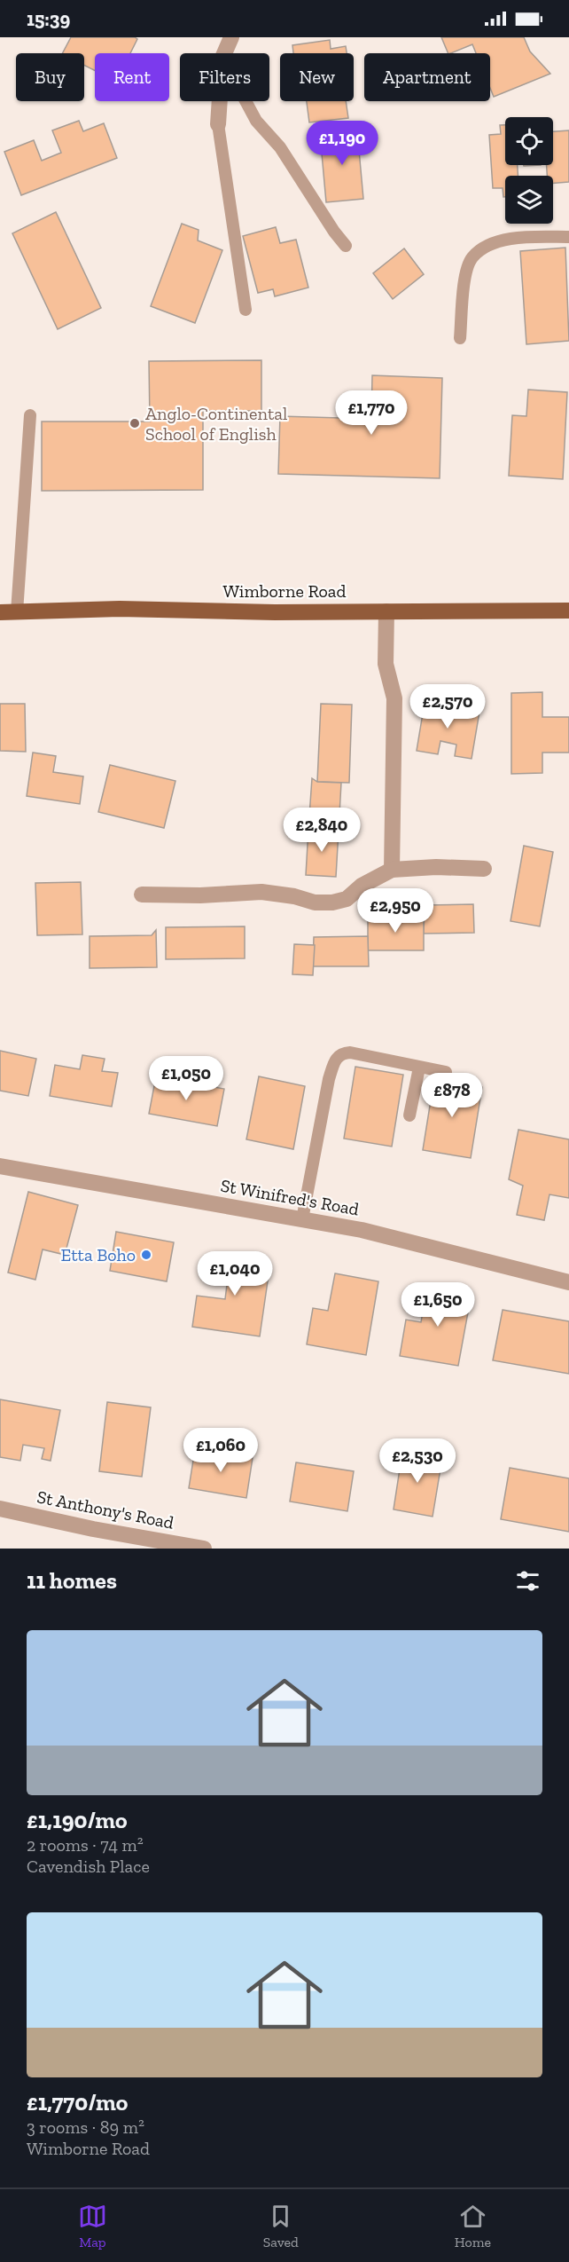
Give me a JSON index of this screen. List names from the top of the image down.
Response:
{
  "streets": {
    "main road": ["Wimborne Road"],
    "street": ["St Winifred's Road", "St Anthony's Road"]
  },
  "places": ["Anglo-Continental School of English", "Etta Boho"],
  "page": {
    "status": "15:39",
    "chip": [
      "Buy",
      "Rent",
      "Filters",
      "New",
      "Apartment"
    ],
    "price": [
      "£1,190",
      "£1,770",
      "£2,570",
      "£2,840",
      "£2,950",
      "£1,050",
      "£878",
      "£1,040",
      "£1,650",
      "£1,060",
      "£2,530"
    ],
    "heading": "11 homes",
    "list": [
      {
        "name": "£1,190/mo",
        "note": "2 rooms · 74 m² · Cavendish Place"
      },
      {
        "name": "£1,770/mo",
        "note": "3 rooms · 89 m² · Wimborne Road"
      }
    ],
    "tabs": ["Map", "Saved", "Home"]
  }
}
